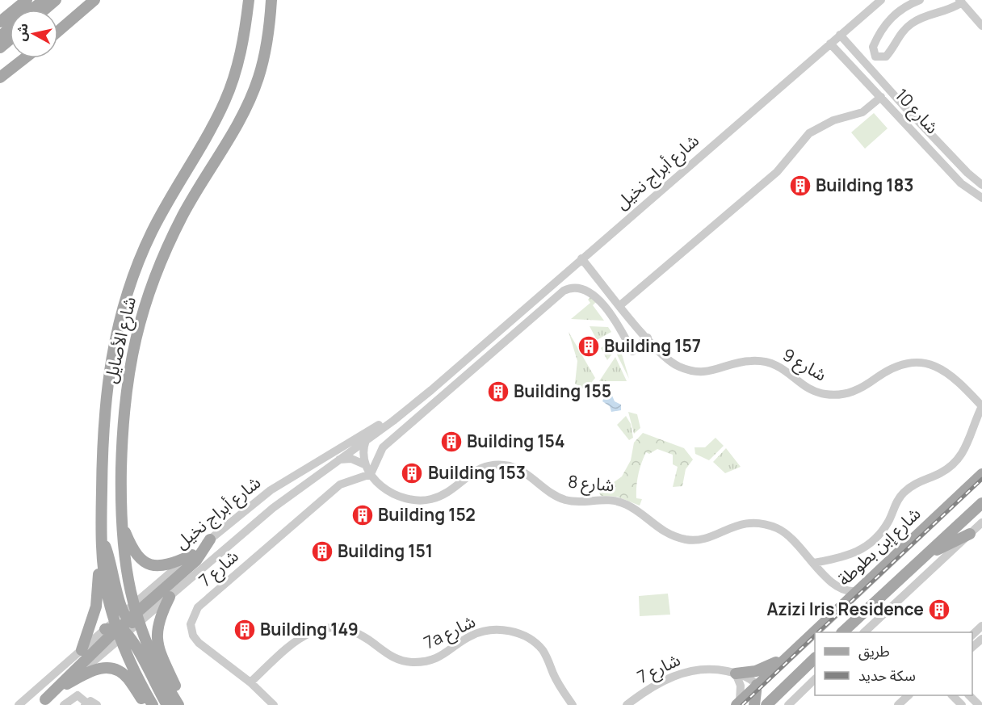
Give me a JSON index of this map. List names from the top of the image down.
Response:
{
  "streets": {
    "main road": ["شارع الأصايل", "شارع إبن بطوطة"],
    "street": [
      "شارع 10",
      "شارع أبراج نخيل",
      "شارع 9",
      "شارع 8",
      "شارع 7",
      "7a شارع"
    ]
  },
  "crossings": [
    ["شارع 10", "شارع أبراج نخيل"],
    ["شارع أبراج نخيل", "شارع الأصايل"],
    ["شارع أبراج نخيل", "شارع 9"],
    ["شارع 8", "شارع 7"],
    ["شارع إبن بطوطة", "شارع 7"],
    ["شارع 7", "7a شارع"]
  ],
  "places": {
    "building": [
      "Building 183",
      "Building 157",
      "Building 155",
      "Building 154",
      "Building 153",
      "Building 152",
      "Building 151",
      "Azizi Iris Residence",
      "Building 149"
    ]
  },
  "legend": ["طريق", "سكة حديد"],
  "north": "left"
}
